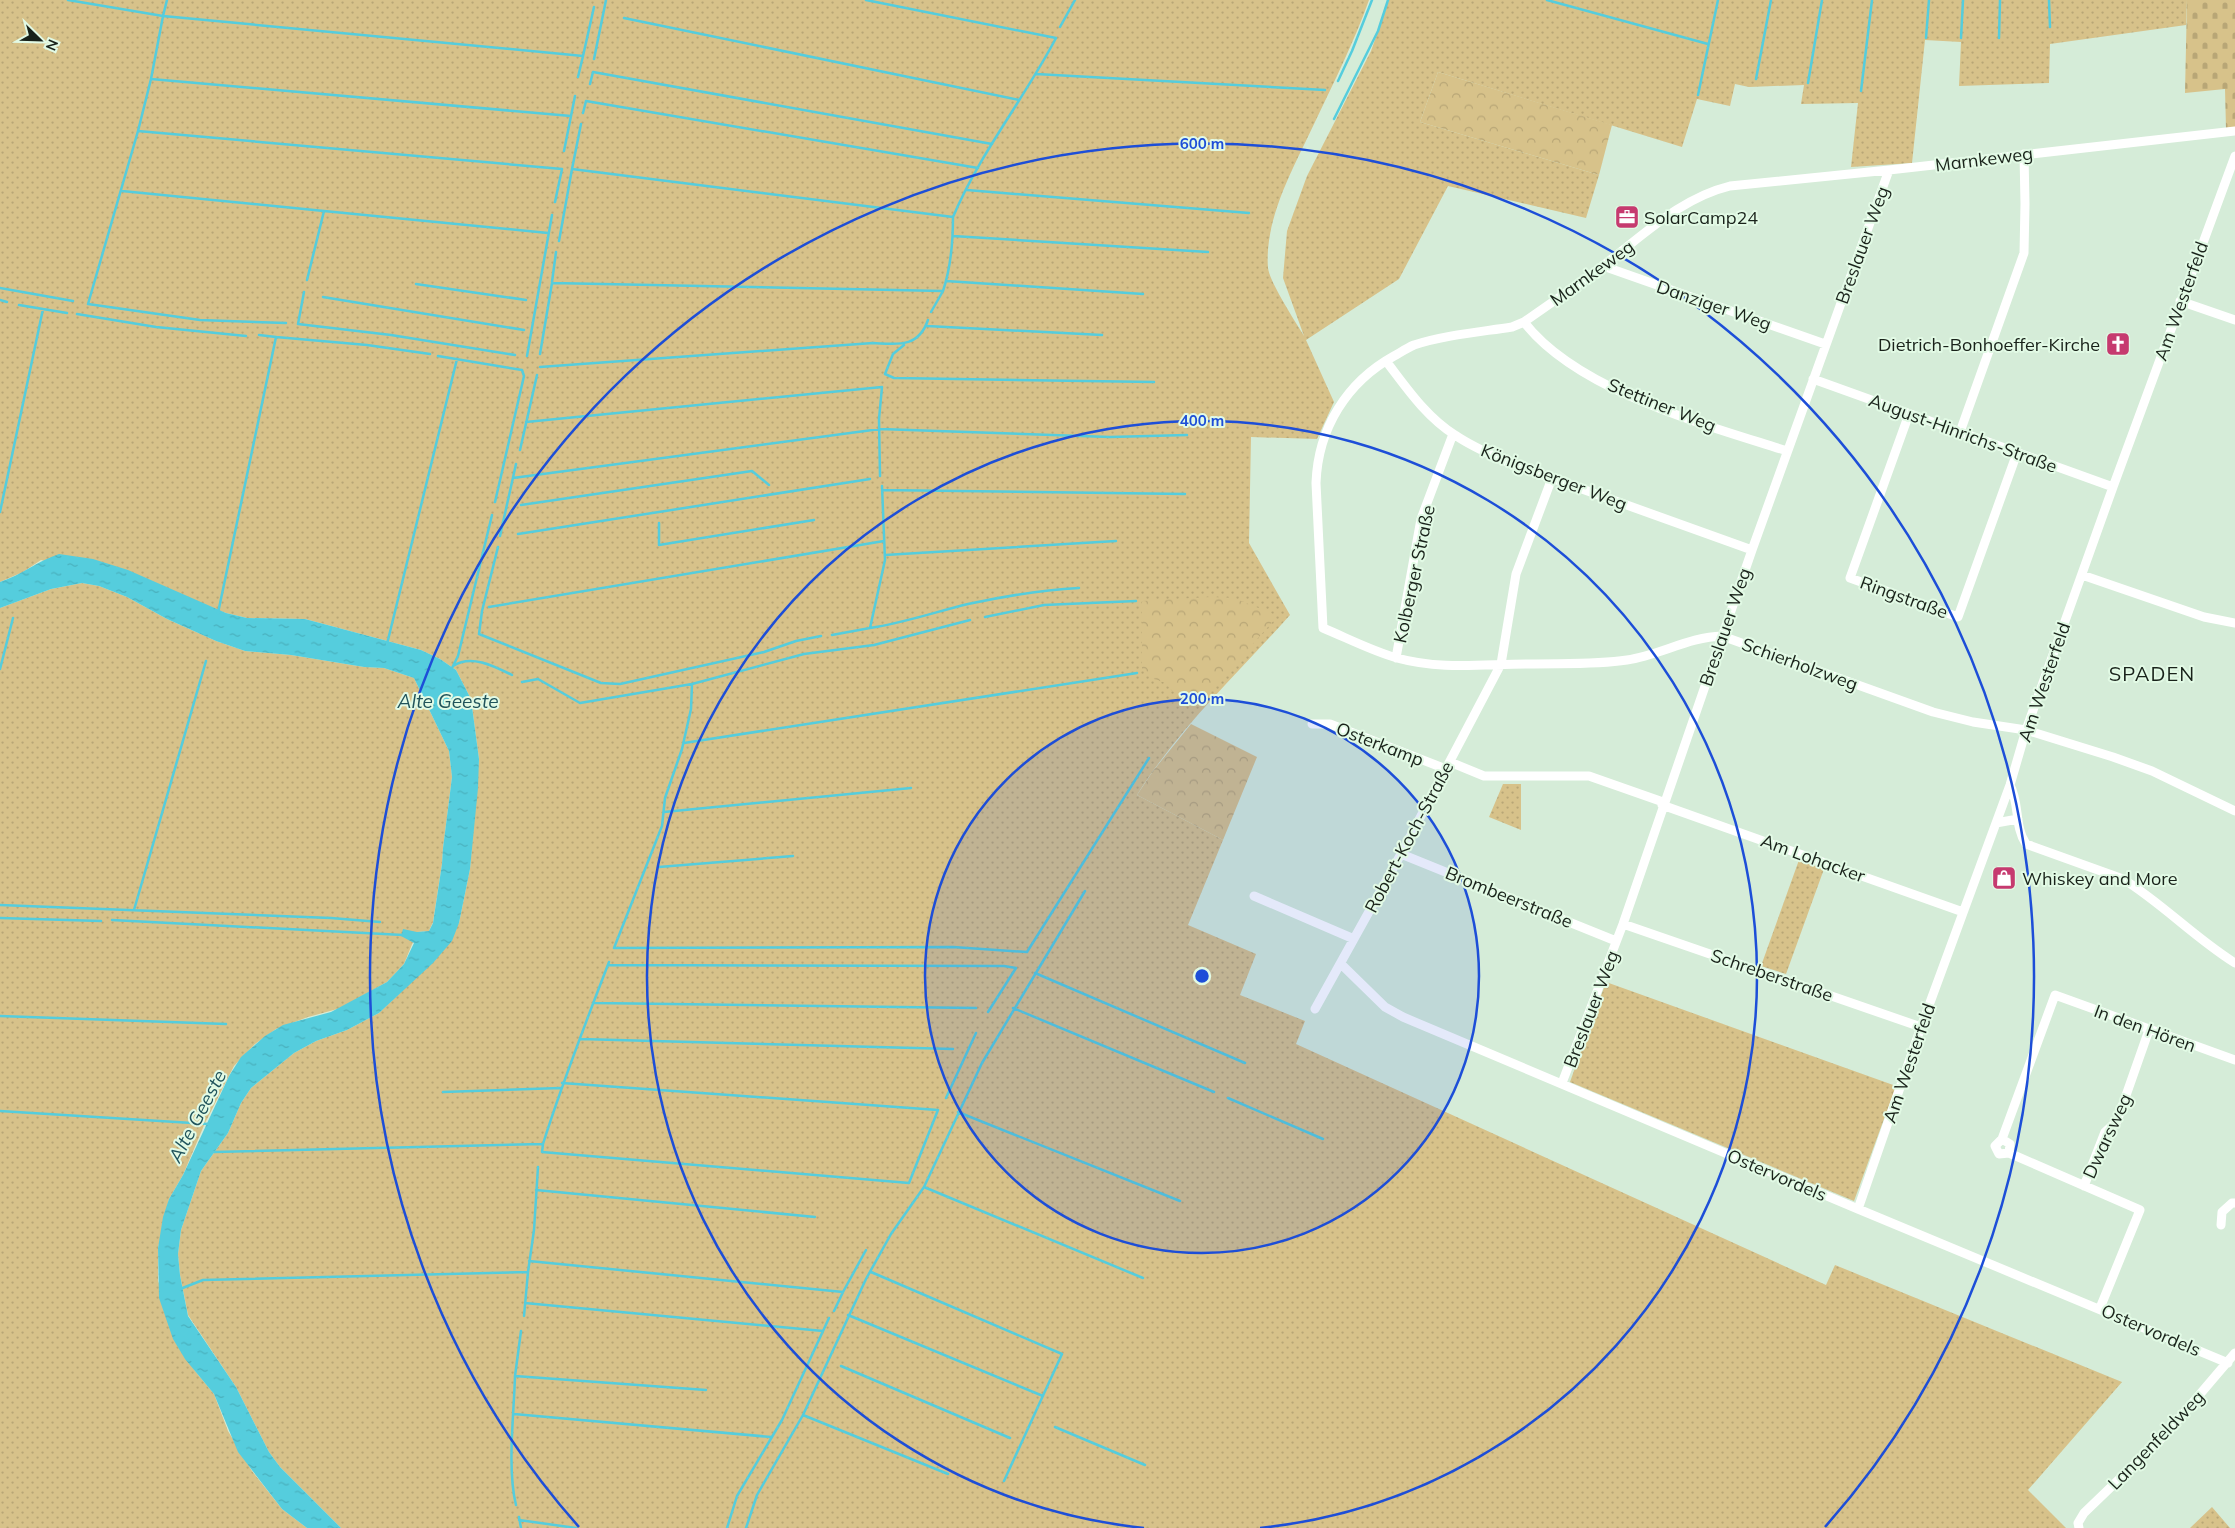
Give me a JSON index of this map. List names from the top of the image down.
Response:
{
  "streets": {
    "street": [
      "Marnkeweg",
      "Breslauer Weg",
      "Am Westerfeld",
      "Danziger Weg",
      "Stettiner Weg",
      "August-Hinrichs-Straße",
      "Königsberger Weg",
      "Kolberger Straße",
      "Ringstraße",
      "Schierholzweg",
      "Osterkamp",
      "Robert-Koch-Straße",
      "Am Lohacker",
      "Brombeerstraße",
      "Schreberstraße",
      "In den Hören",
      "Dwarsweg",
      "Ostervordels",
      "Langenfeldweg"
    ]
  },
  "crossings": [
    ["Marnkeweg", "Breslauer Weg"],
    ["Marnkeweg", "Danziger Weg"],
    ["Marnkeweg", "Stettiner Weg"],
    ["Marnkeweg", "Königsberger Weg"],
    ["Marnkeweg", "Schierholzweg"],
    ["Breslauer Weg", "Danziger Weg"],
    ["Breslauer Weg", "Stettiner Weg"],
    ["Breslauer Weg", "August-Hinrichs-Straße"],
    ["Breslauer Weg", "Königsberger Weg"],
    ["Breslauer Weg", "Schierholzweg"],
    ["Breslauer Weg", "Osterkamp"],
    ["Breslauer Weg", "Am Lohacker"],
    ["Breslauer Weg", "Brombeerstraße"],
    ["Breslauer Weg", "Schreberstraße"],
    ["Breslauer Weg", "Ostervordels"],
    ["Am Westerfeld", "August-Hinrichs-Straße"],
    ["Am Westerfeld", "Schierholzweg"],
    ["Am Westerfeld", "Am Lohacker"],
    ["Am Westerfeld", "Schreberstraße"],
    ["Am Westerfeld", "Ostervordels"],
    ["August-Hinrichs-Straße", "Ringstraße"],
    ["Königsberger Weg", "Kolberger Straße"],
    ["Königsberger Weg", "Robert-Koch-Straße"],
    ["Kolberger Straße", "Schierholzweg"],
    ["Schierholzweg", "Robert-Koch-Straße"],
    ["Osterkamp", "Robert-Koch-Straße"],
    ["Osterkamp", "Am Lohacker"],
    ["Robert-Koch-Straße", "Brombeerstraße"],
    ["Robert-Koch-Straße", "Ostervordels"],
    ["In den Hören", "Dwarsweg"],
    ["Ostervordels", "Langenfeldweg"]
  ],
  "districts": ["SPADEN"],
  "water": ["Alte Geeste"],
  "places": {
    "office": ["SolarCamp24"],
    "church": ["Dietrich-Bonhoeffer-Kirche"],
    "shop": ["Whiskey and More"]
  },
  "north": "bottom right",
  "rings": ["600 m", "400 m", "200 m"]
}
